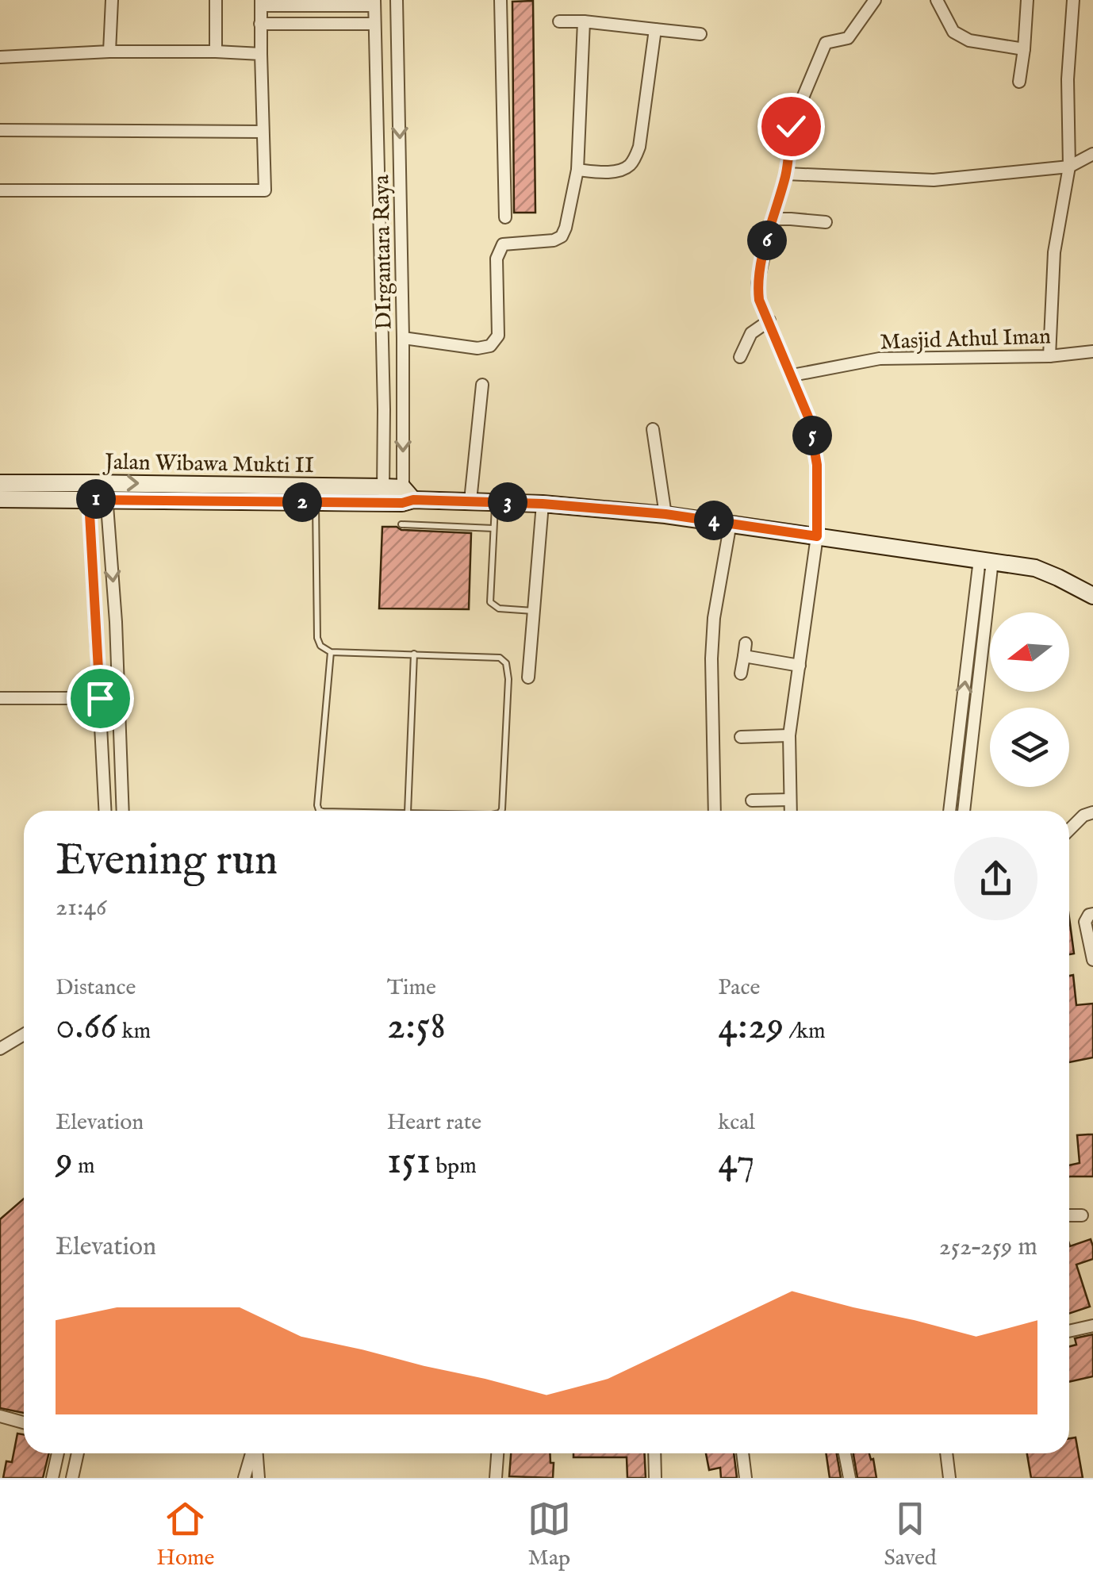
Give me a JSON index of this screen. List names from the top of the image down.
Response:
{
  "streets": {
    "main road": ["Jalan Wibawa Mukti II"],
    "street": ["DIrgantara Raya", "Masjid Athul Iman"]
  },
  "crossings": [
    ["DIrgantara Raya", "Jalan Wibawa Mukti II"]
  ],
  "north": "left",
  "page": {
    "pins": [
      "6",
      "5",
      "1",
      "2",
      "3",
      "4"
    ],
    "heading": ["Evening run", "21:46"],
    "stats": [
      ["Distance", "0.66 km"],
      ["Time", "2:58"],
      ["Pace", "4:29 /km"],
      ["Elevation", "9 m"],
      ["Heart rate", "151 bpm"],
      ["kcal", "47"]
    ],
    "chart": ["Elevation", "252–259 m"],
    "tabs": ["Home", "Map", "Saved"]
  }
}
